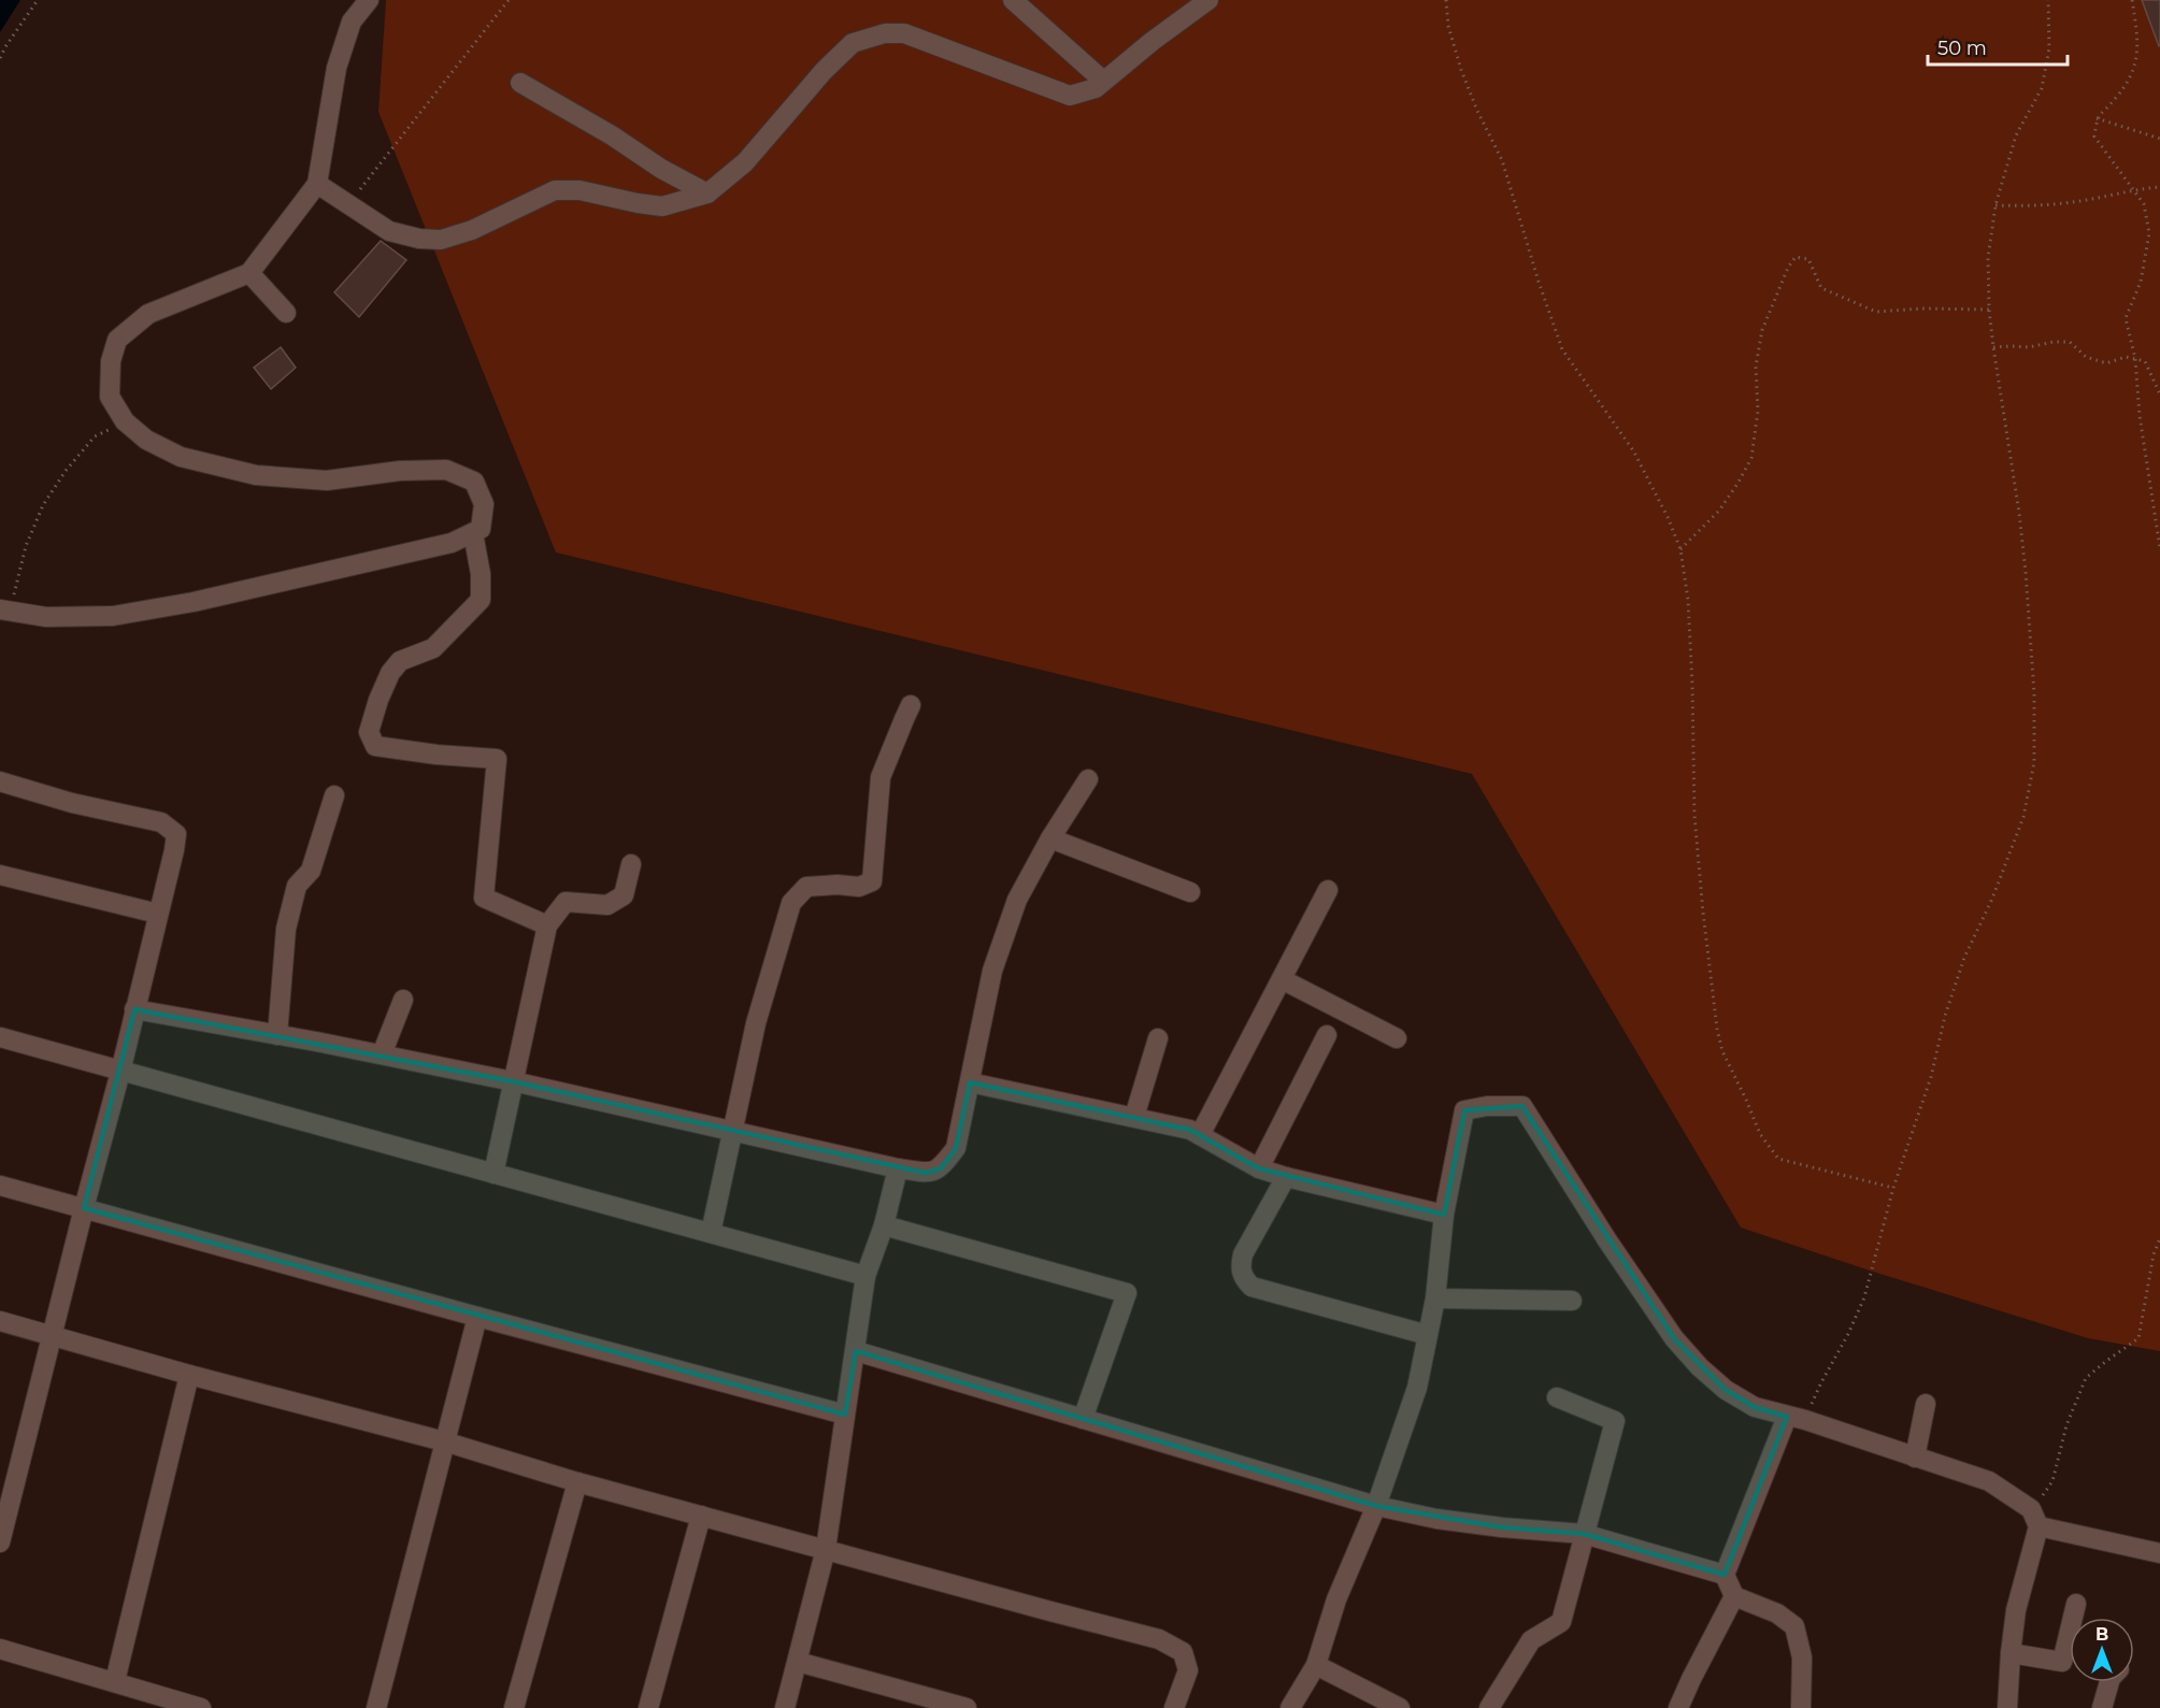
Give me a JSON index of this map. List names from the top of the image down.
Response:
{
  "scale_bar": "50 m",
  "north": "top"
}
